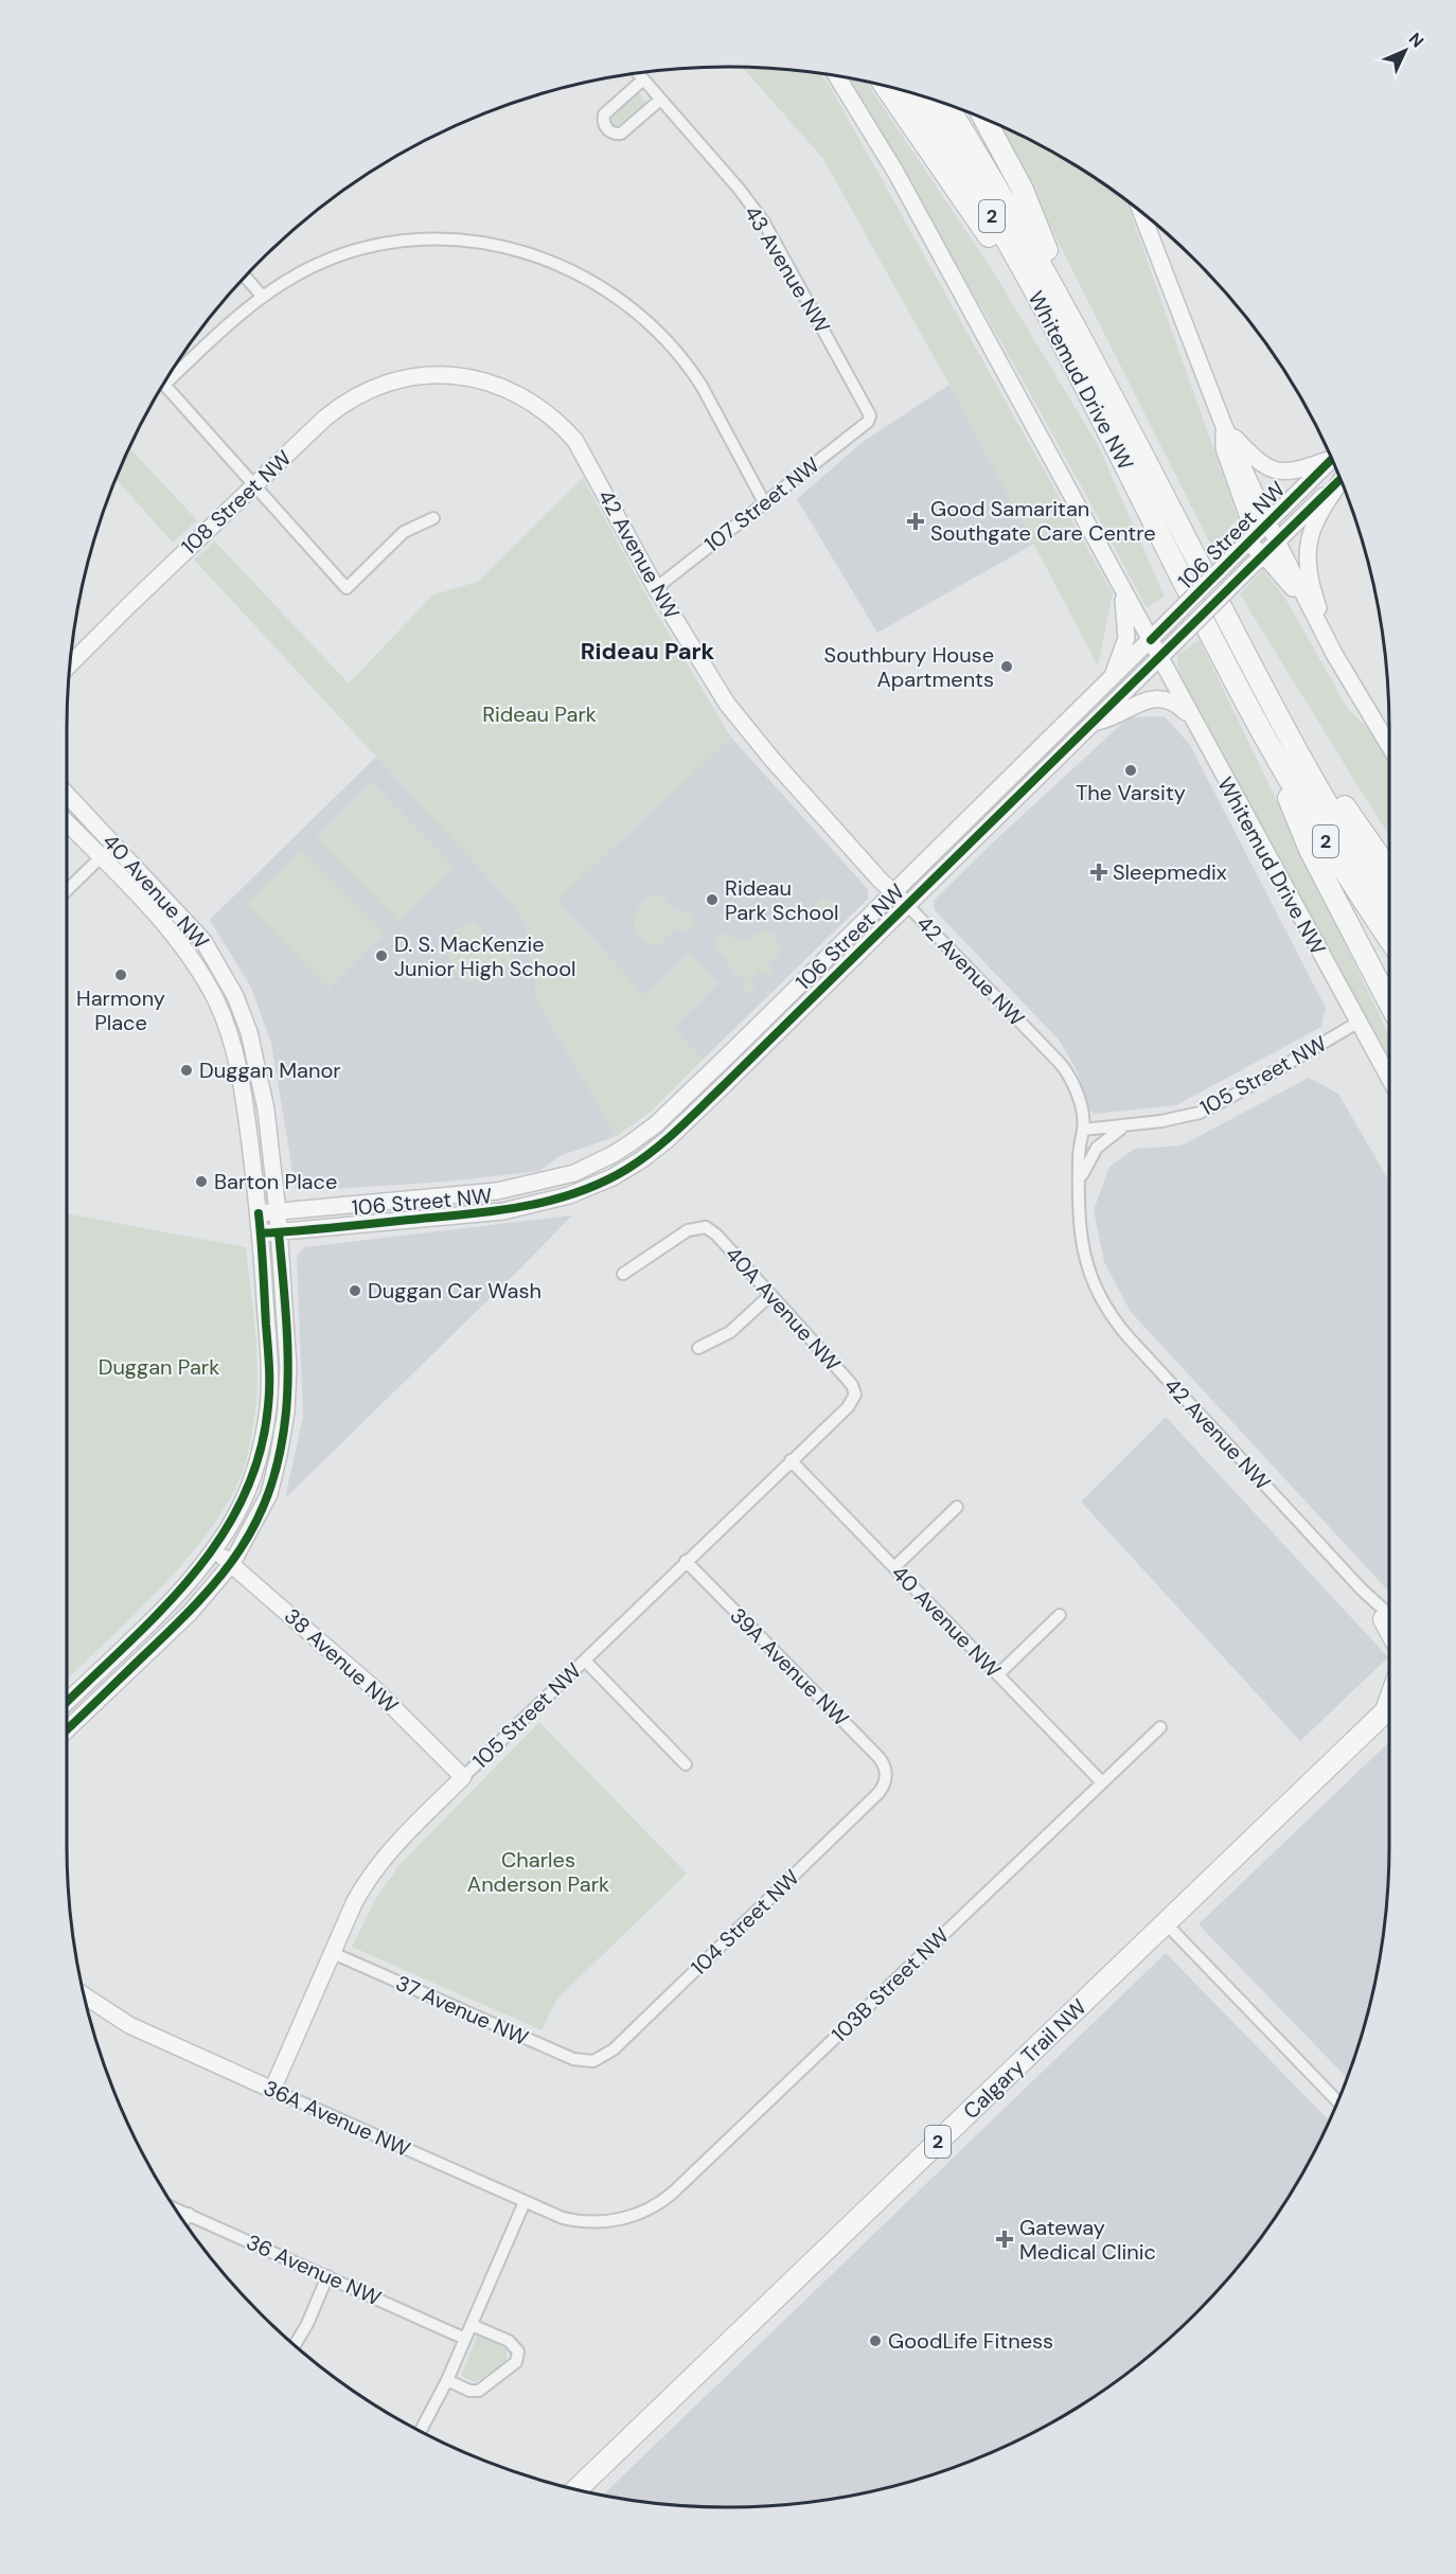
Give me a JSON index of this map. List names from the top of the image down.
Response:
{
  "streets": {
    "highway": ["2", "Whitemud Drive NW", "Calgary Trail NW"],
    "street": [
      "43 Avenue NW",
      "108 Street NW",
      "107 Street NW",
      "106 Street NW",
      "42 Avenue NW",
      "40 Avenue NW",
      "105 Street NW",
      "40A Avenue NW",
      "38 Avenue NW",
      "39A Avenue NW",
      "104 Street NW",
      "103B Street NW",
      "37 Avenue NW",
      "36A Avenue NW",
      "36 Avenue NW"
    ]
  },
  "crossings": [
    ["43 Avenue NW", "107 Street NW"],
    ["Whitemud Drive NW", "106 Street NW"],
    ["Whitemud Drive NW", "105 Street NW"],
    ["108 Street NW", "42 Avenue NW"],
    ["107 Street NW", "42 Avenue NW"],
    ["106 Street NW", "42 Avenue NW"],
    ["106 Street NW", "40 Avenue NW"],
    ["42 Avenue NW", "105 Street NW"],
    ["40 Avenue NW", "105 Street NW"],
    ["40 Avenue NW", "103B Street NW"],
    ["105 Street NW", "40A Avenue NW"],
    ["105 Street NW", "38 Avenue NW"],
    ["105 Street NW", "39A Avenue NW"],
    ["105 Street NW", "37 Avenue NW"],
    ["105 Street NW", "36A Avenue NW"],
    ["39A Avenue NW", "104 Street NW"],
    ["104 Street NW", "37 Avenue NW"],
    ["103B Street NW", "36A Avenue NW"]
  ],
  "districts": ["Rideau Park"],
  "parks": ["Rideau Park", "Duggan Park", "Charles Anderson Park"],
  "places": {
    "health": ["Good Samaritan Southgate Care Centre", "Sleepmedix", "Gateway Medical Clinic"],
    "other": [
      "Southbury House Apartments",
      "The Varsity",
      "Rideau Park School",
      "D. S. MacKenzie Junior High School",
      "Harmony Place",
      "Duggan Manor",
      "Barton Place",
      "Duggan Car Wash",
      "GoodLife Fitness"
    ]
  },
  "north": "top right"
}
